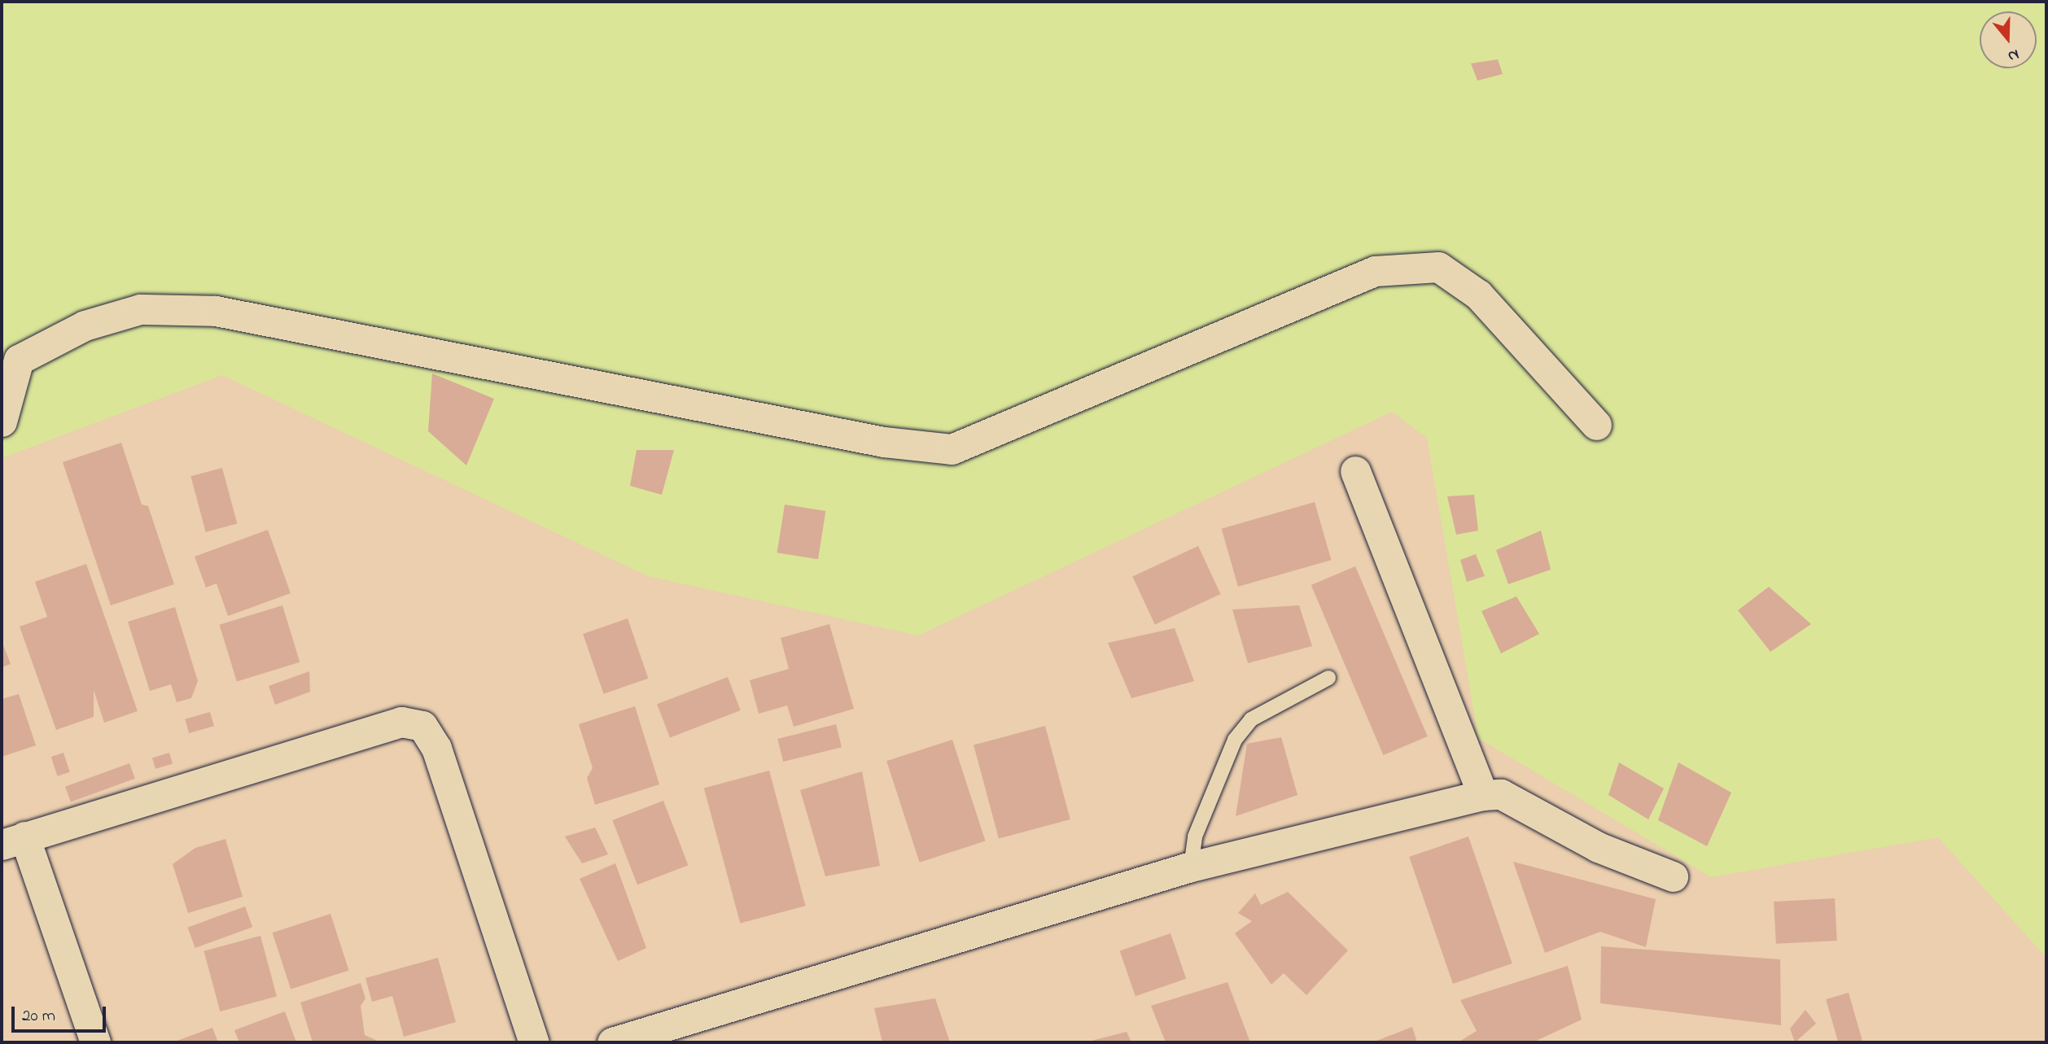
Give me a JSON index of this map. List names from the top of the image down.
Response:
{
  "scale_bar": "20 m",
  "north": "bottom"
}
